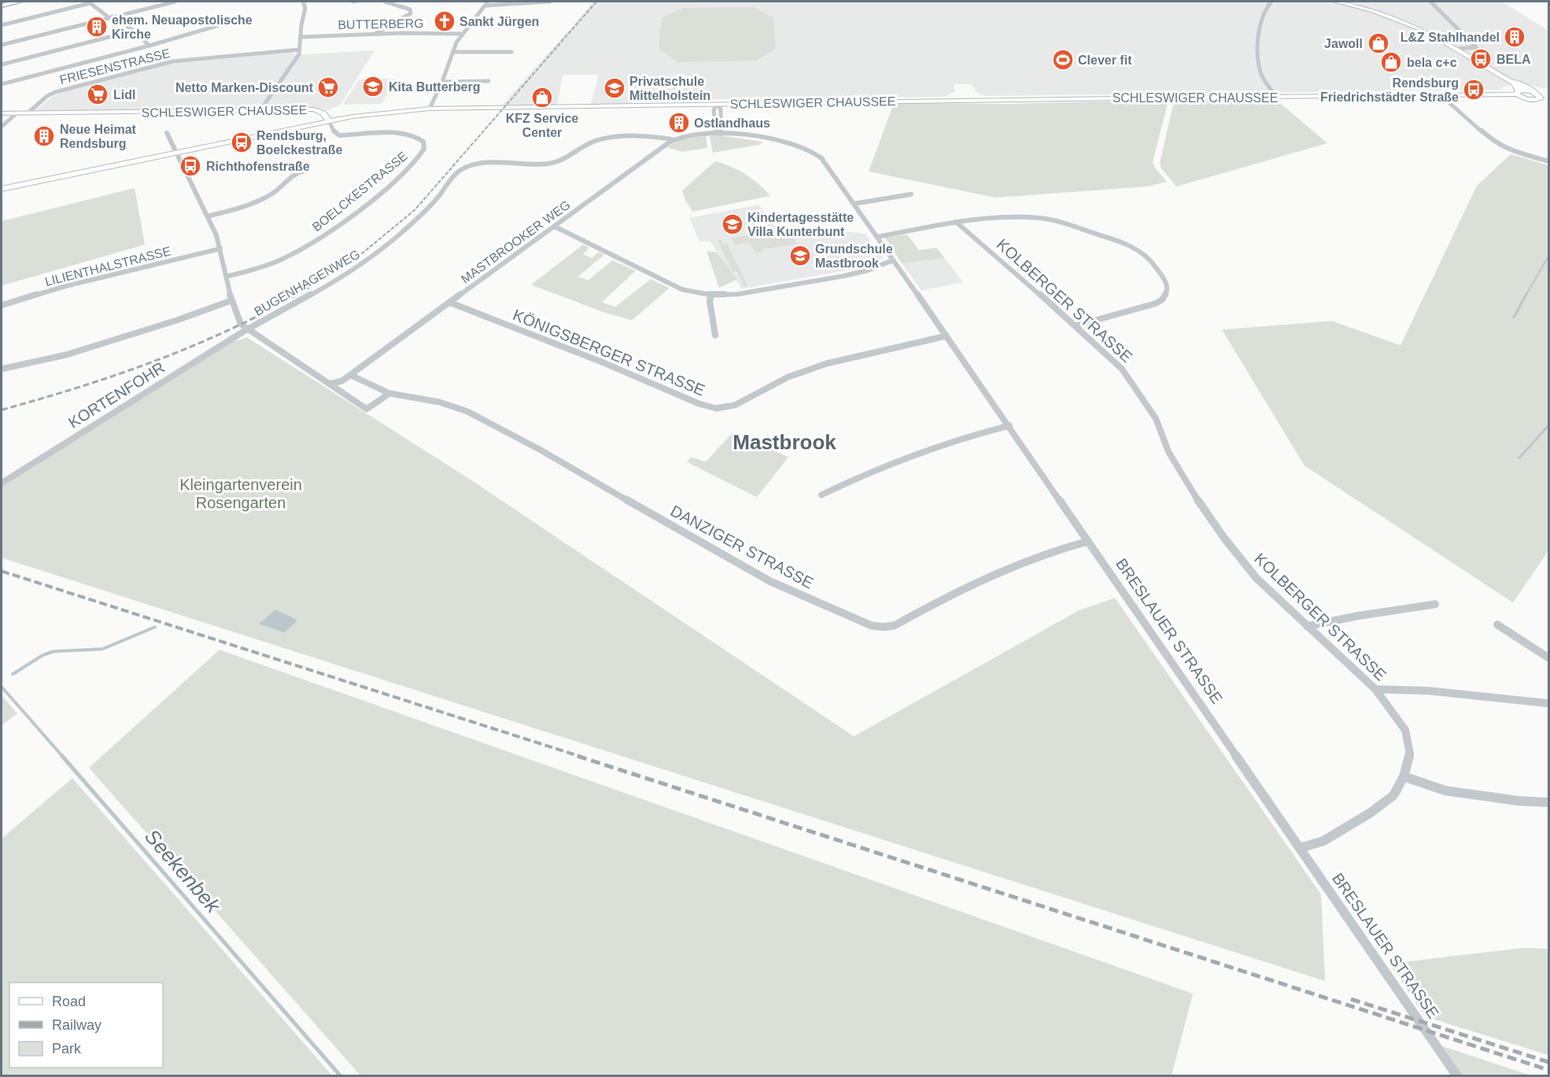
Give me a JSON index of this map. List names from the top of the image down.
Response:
{
  "streets": {
    "main road": ["SCHLESWIGER CHAUSSEE"],
    "street": [
      "BUTTERBERG",
      "FRIESENSTRASSE",
      "BOELCKESTRASSE",
      "MASTBROOKER WEG",
      "LILIENTHALSTRASSE",
      "BUGENHAGENWEG",
      "KOLBERGER STRASSE",
      "KÖNIGSBERGER STRASSE",
      "KORTENFOHR",
      "DANZIGER STRASSE",
      "BRESLAUER STRASSE"
    ]
  },
  "crossings": [
    ["FRIESENSTRASSE", "SCHLESWIGER CHAUSSEE"],
    ["SCHLESWIGER CHAUSSEE", "BOELCKESTRASSE"],
    ["MASTBROOKER WEG", "BUGENHAGENWEG"],
    ["MASTBROOKER WEG", "KÖNIGSBERGER STRASSE"],
    ["MASTBROOKER WEG", "DANZIGER STRASSE"],
    ["MASTBROOKER WEG", "BRESLAUER STRASSE"],
    ["BUGENHAGENWEG", "KORTENFOHR"],
    ["KOLBERGER STRASSE", "BRESLAUER STRASSE"],
    ["KÖNIGSBERGER STRASSE", "BRESLAUER STRASSE"],
    ["DANZIGER STRASSE", "BRESLAUER STRASSE"]
  ],
  "districts": ["Mastbrook"],
  "water": ["Seekenbek"],
  "parks": ["Kleingartenverein Rosengarten"],
  "places": {
    "church": ["Sankt Jürgen"],
    "building": [
      "ehem. Neuapostolische Kirche",
      "L&Z Stahlhandel",
      "Ostlandhaus",
      "Neue Heimat Rendsburg"
    ],
    "shop": ["Jawoll", "bela c+c", "KFZ Service Center"],
    "bus stop": [
      "BELA",
      "Rendsburg Friedrichstädter Straße",
      "Rendsburg, Boelckestraße",
      "Richthofenstraße"
    ],
    "sports": ["Clever fit"],
    "school or university": [
      "Kita Butterberg",
      "Privatschule Mittelholstein",
      "Kindertagesstätte Villa Kunterbunt",
      "Grundschule Mastbrook"
    ],
    "supermarket": ["Netto Marken-Discount", "Lidl"]
  },
  "legend": ["Road", "Railway", "Park"]
}
